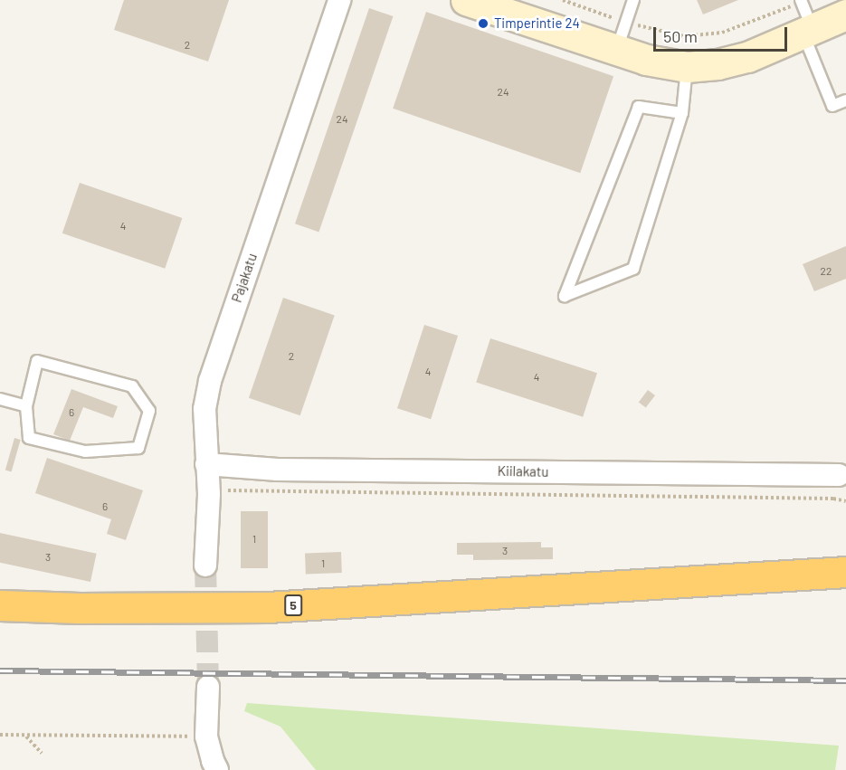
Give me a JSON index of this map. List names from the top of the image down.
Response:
{
  "streets": {
    "highway": ["5"],
    "street": ["Pajakatu", "Kiilakatu"]
  },
  "crossings": [
    ["Pajakatu", "Kiilakatu"]
  ],
  "places": ["Timperintie 24"],
  "house_numbers": [
    "2",
    "24",
    "24",
    "4",
    "22",
    "2",
    "4",
    "4",
    "6",
    "6",
    "1",
    "3",
    "3",
    "1"
  ],
  "scale_bar": "50 m"
}
